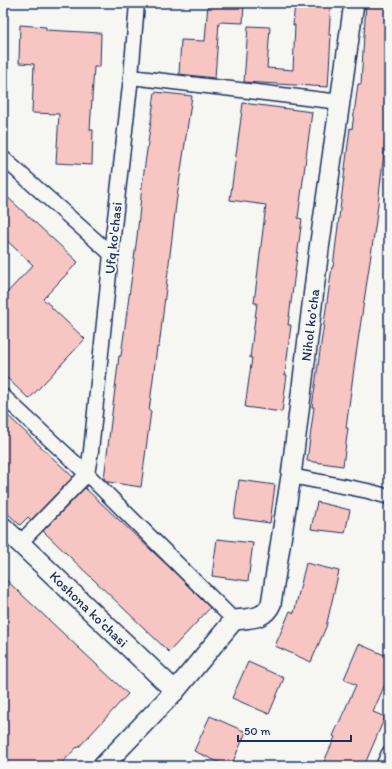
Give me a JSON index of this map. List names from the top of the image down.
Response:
{
  "streets": {
    "street": ["Ufq ko'chasi", "Nihol ko'cha", "Koshona ko'chasi"]
  },
  "scale_bar": "50 m"
}
